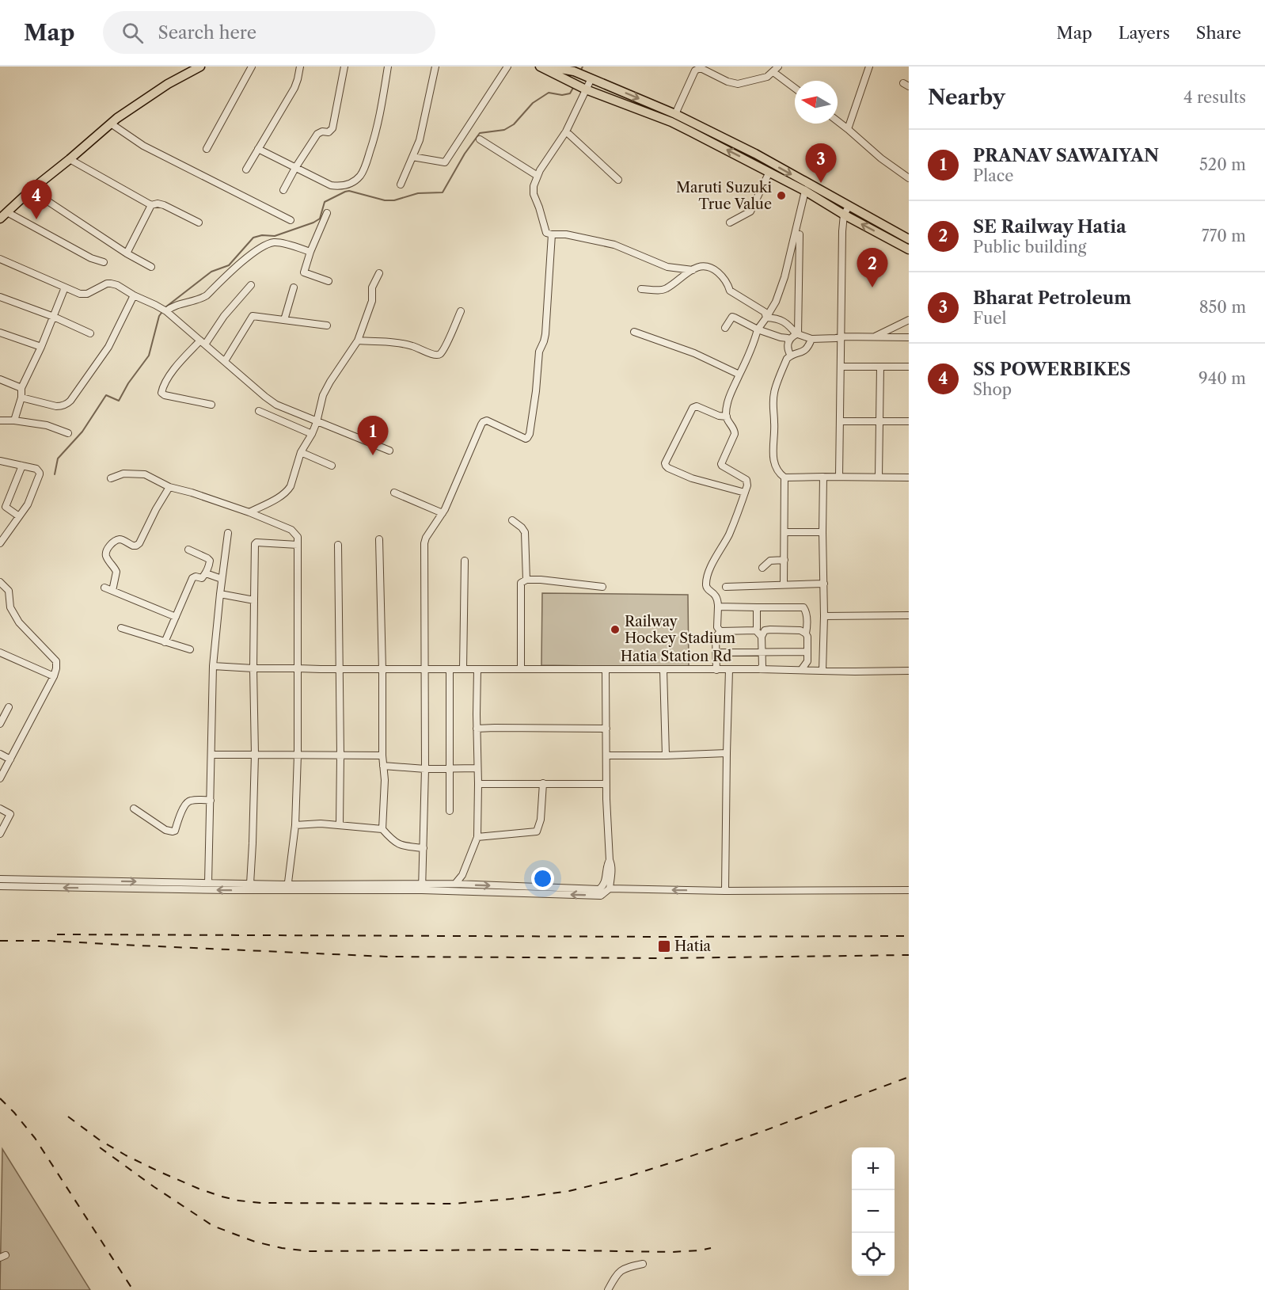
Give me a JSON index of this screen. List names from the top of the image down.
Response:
{
  "streets": {
    "street": ["Hatia Station Rd"]
  },
  "places": {
    "other": ["Maruti Suzuki True Value", "Railway Hockey Stadium"],
    "transit": ["Hatia"]
  },
  "north": "left",
  "page": {
    "header": "Map",
    "search": "Search here",
    "nav": ["Map", "Layers", "Share"],
    "heading": ["Nearby", "4 results"],
    "list": [
      {
        "mark": "1",
        "name": "PRANAV SAWAIYAN",
        "note": "Place",
        "value": "520 m"
      },
      {
        "mark": "2",
        "name": "SE Railway Hatia",
        "note": "Public building",
        "value": "770 m"
      },
      {
        "mark": "3",
        "name": "Bharat Petroleum",
        "note": "Fuel",
        "value": "850 m"
      },
      {
        "mark": "4",
        "name": "SS POWERBIKES",
        "note": "Shop",
        "value": "940 m"
      }
    ],
    "pins": [
      "3",
      "4",
      "2",
      "1"
    ],
    "map_buttons": ["+", "−"]
  }
}
